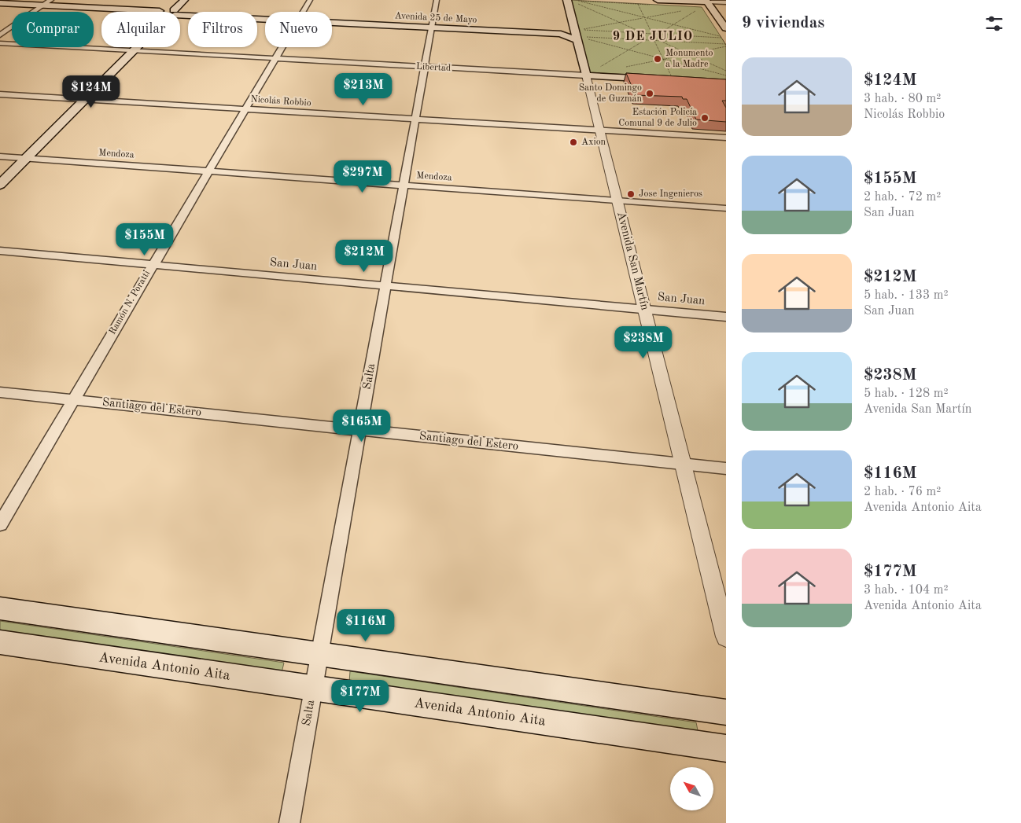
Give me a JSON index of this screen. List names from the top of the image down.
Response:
{
  "streets": {
    "main road": [
      "Avenida 25 de Mayo",
      "Libertad",
      "Avenida San Martín",
      "Avenida Antonio Aita"
    ],
    "street": [
      "Nicolás Robbio",
      "Mendoza",
      "San Juan",
      "Ramón N. Poratti",
      "Salta",
      "Santiago del Estero"
    ]
  },
  "crossings": [
    ["Avenida 25 de Mayo", "Avenida San Martín"],
    ["Avenida 25 de Mayo", "Salta"],
    ["Libertad", "Avenida San Martín"],
    ["Libertad", "Ramón N. Poratti"],
    ["Libertad", "Salta"],
    ["Nicolás Robbio", "Avenida San Martín"],
    ["Nicolás Robbio", "Ramón N. Poratti"],
    ["Nicolás Robbio", "Salta"],
    ["Mendoza", "Avenida San Martín"],
    ["Mendoza", "Ramón N. Poratti"],
    ["Mendoza", "Salta"],
    ["Avenida San Martín", "San Juan"],
    ["Avenida San Martín", "Santiago del Estero"],
    ["San Juan", "Ramón N. Poratti"],
    ["San Juan", "Salta"],
    ["Ramón N. Poratti", "Santiago del Estero"],
    ["Salta", "Santiago del Estero"],
    ["Salta", "Avenida Antonio Aita"]
  ],
  "districts": ["9 DE JULIO"],
  "places": [
    "Monumento a la Madre",
    "Santo Domingo de Guzmán",
    "Estación Policía Comunal 9 de Julio",
    "Axion",
    "Jose Ingenieros"
  ],
  "north": "top left",
  "page": {
    "heading": "9 viviendas",
    "chip": [
      "Comprar",
      "Alquilar",
      "Filtros",
      "Nuevo"
    ],
    "list": [
      {
        "name": "$124M",
        "note": "3 hab. · 80 m² · Nicolás Robbio"
      },
      {
        "name": "$155M",
        "note": "2 hab. · 72 m² · San Juan"
      },
      {
        "name": "$212M",
        "note": "5 hab. · 133 m² · San Juan"
      },
      {
        "name": "$238M",
        "note": "5 hab. · 128 m² · Avenida San Martín"
      },
      {
        "name": "$116M",
        "note": "2 hab. · 76 m² · Avenida Antonio Aita"
      },
      {
        "name": "$177M",
        "note": "3 hab. · 104 m² · Avenida Antonio Aita"
      }
    ],
    "price": [
      "$213M",
      "$124M",
      "$297M",
      "$155M",
      "$212M",
      "$238M",
      "$165M",
      "$116M",
      "$177M"
    ]
  }
}
